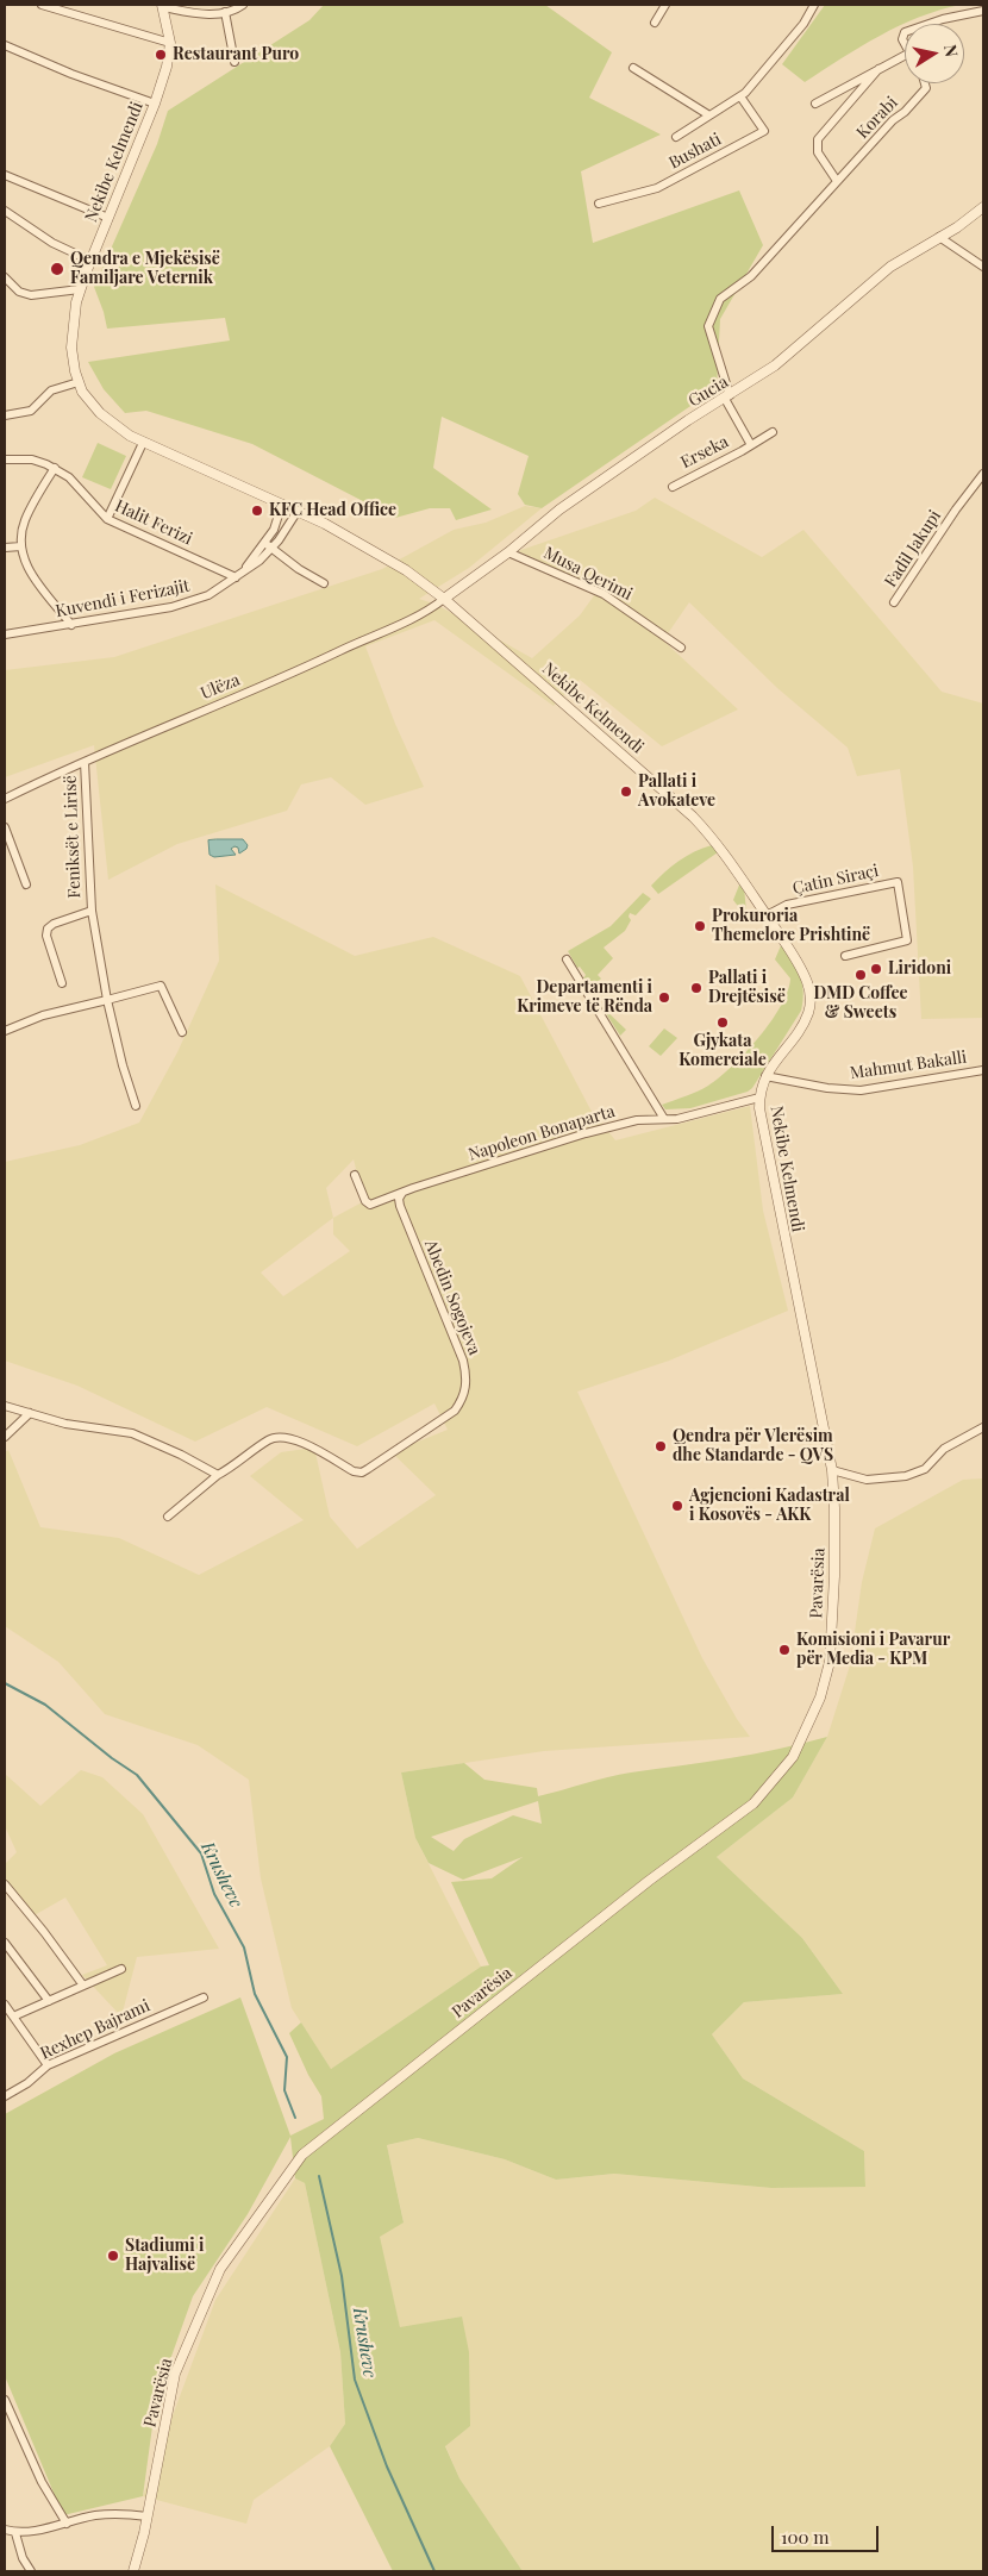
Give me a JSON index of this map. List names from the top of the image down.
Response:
{
  "streets": {
    "street": [
      "Korabi",
      "Bushati",
      "Nekibe Kelmendi",
      "Gucia",
      "Erseka",
      "Halit Ferizi",
      "Fadil Jakupi",
      "Musa Qerimi",
      "Kuvendi i Ferizajit",
      "Ulëza",
      "Feniksët e Lirisë",
      "Çatin Siraçi",
      "Mahmut Bakalli",
      "Napoleon Bonaparta",
      "Abedin Sogojeva",
      "Pavarësia",
      "Rexhep Bajrami"
    ]
  },
  "crossings": [
    ["Korabi", "Erseka"],
    ["Nekibe Kelmendi", "Gucia"],
    ["Nekibe Kelmendi", "Ulëza"],
    ["Nekibe Kelmendi", "Çatin Siraçi"],
    ["Nekibe Kelmendi", "Mahmut Bakalli"],
    ["Nekibe Kelmendi", "Napoleon Bonaparta"],
    ["Nekibe Kelmendi", "Pavarësia"],
    ["Gucia", "Erseka"],
    ["Gucia", "Musa Qerimi"],
    ["Gucia", "Ulëza"],
    ["Halit Ferizi", "Kuvendi i Ferizajit"],
    ["Ulëza", "Feniksët e Lirisë"],
    ["Napoleon Bonaparta", "Abedin Sogojeva"]
  ],
  "water": ["Krushevc"],
  "places": [
    "Restaurant Puro",
    "Qendra e Mjekësisë Familjare Veternik",
    "KFC Head Office",
    "Pallati i Avokateve",
    "Prokuroria Themelore Prishtinë",
    "Liridoni",
    "DMD Coffee & Sweets",
    "Pallati i Drejtësisë",
    "Departamenti i Krimeve të Rënda",
    "Gjykata Komerciale",
    "Qendra për Vlerësim dhe Standarde - QVS",
    "Agjencioni Kadastral i Kosovës - AKK",
    "Komisioni i Pavarur për Media - KPM",
    "Stadiumi i Hajvalisë"
  ],
  "scale_bar": "100 m",
  "north": "right"
}
